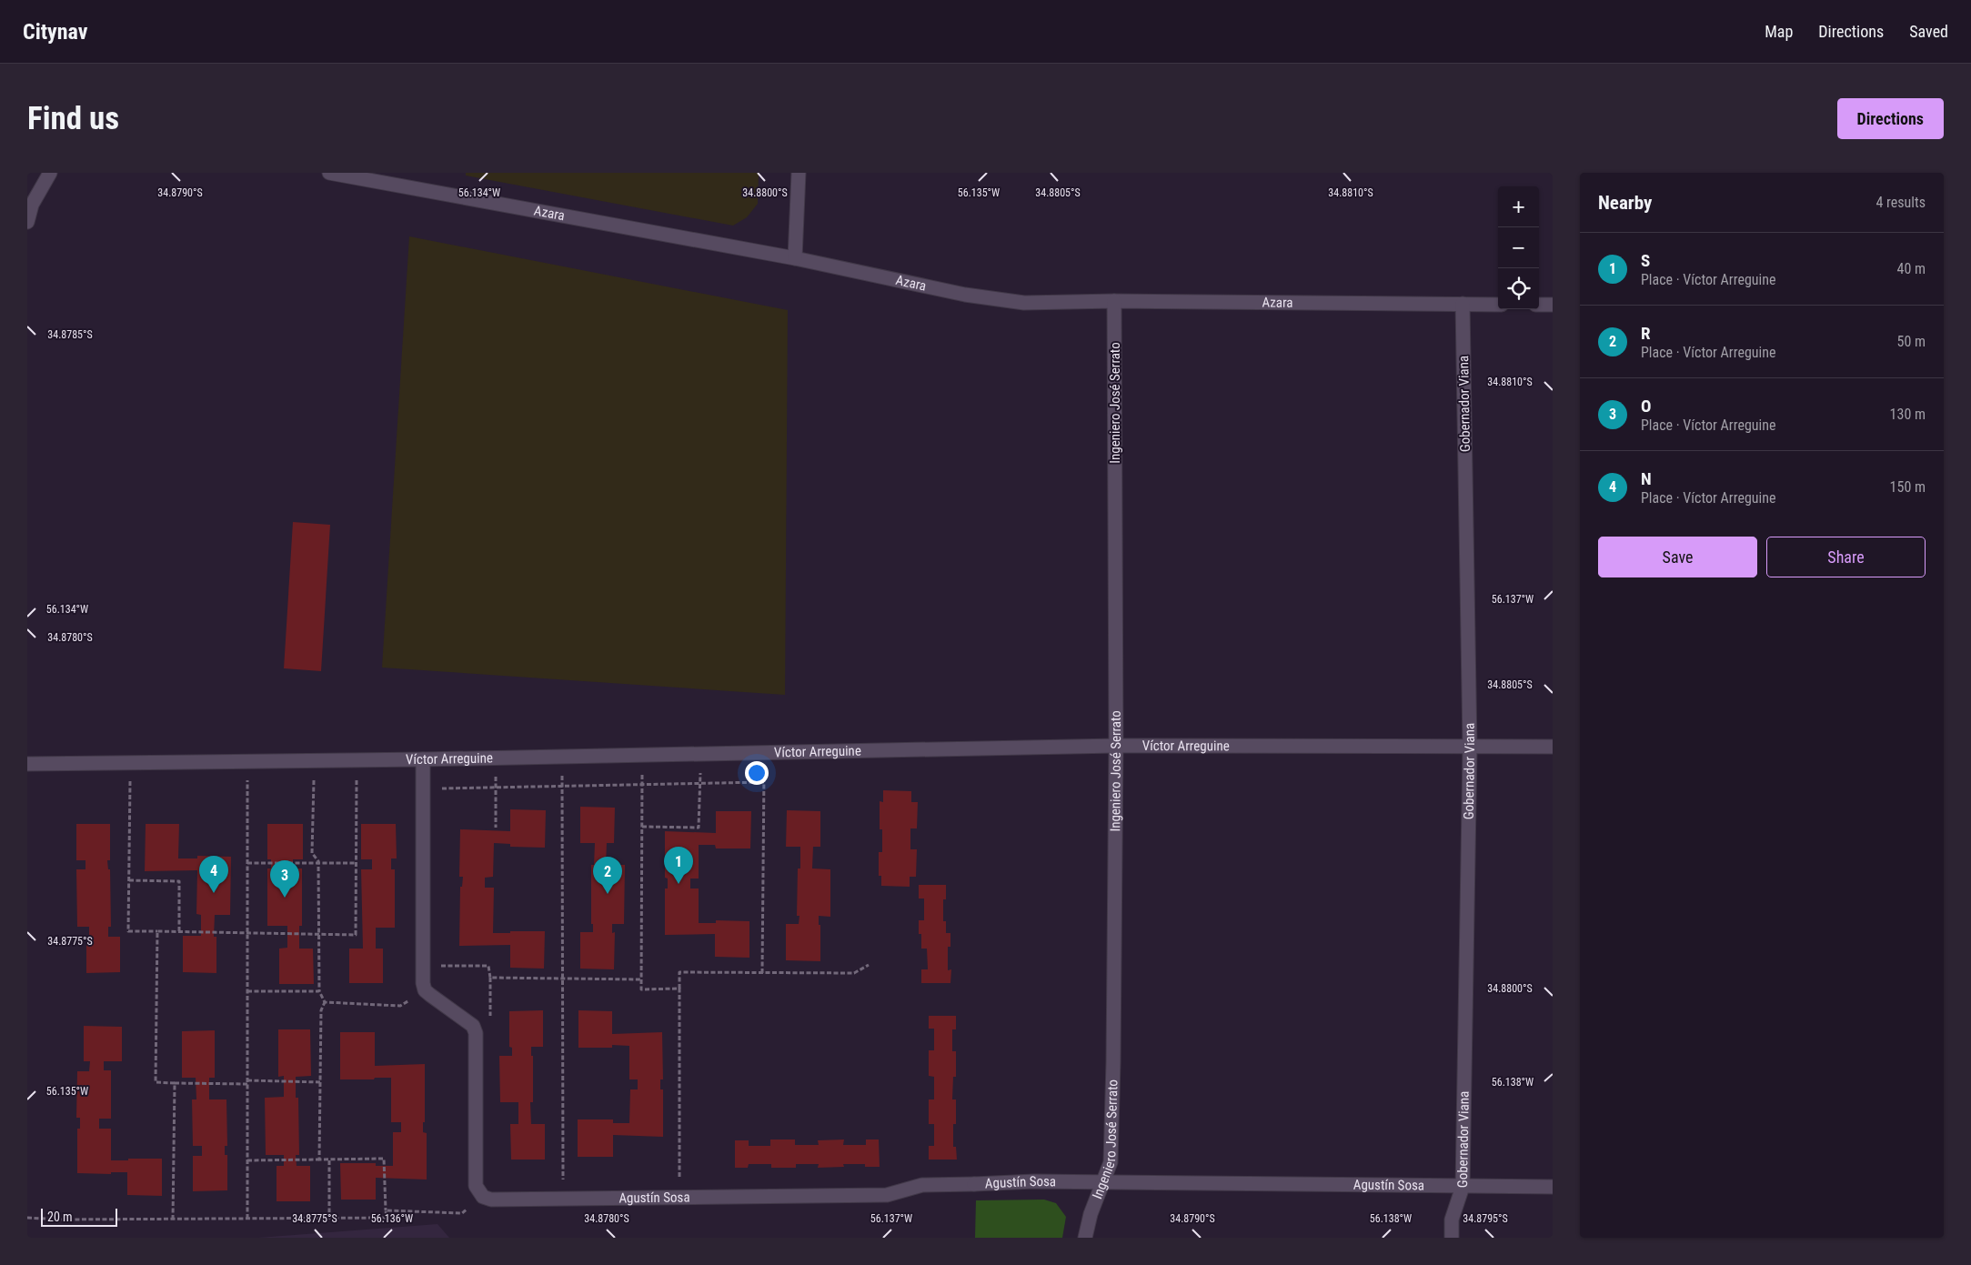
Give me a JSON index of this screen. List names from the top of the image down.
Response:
{
  "streets": {
    "street": [
      "Azara",
      "Ingeniero José Serrato",
      "Gobernador Viana",
      "Víctor Arreguine",
      "Agustín Sosa"
    ]
  },
  "crossings": [
    ["Azara", "Ingeniero José Serrato"],
    ["Azara", "Gobernador Viana"],
    ["Ingeniero José Serrato", "Víctor Arreguine"],
    ["Ingeniero José Serrato", "Agustín Sosa"],
    ["Gobernador Viana", "Víctor Arreguine"],
    ["Gobernador Viana", "Agustín Sosa"]
  ],
  "scale_bar": "20 m",
  "page": {
    "header": "Citynav",
    "nav": ["Map", "Directions", "Saved"],
    "buttons": [
      "Directions",
      ["Save", "Share"]
    ],
    "title": "Find us",
    "heading": ["Nearby", "4 results"],
    "map_buttons": ["+", "−"],
    "list": [
      {
        "mark": "1",
        "name": "S",
        "note": "Place · Víctor Arreguine",
        "value": "40 m"
      },
      {
        "mark": "2",
        "name": "R",
        "note": "Place · Víctor Arreguine",
        "value": "50 m"
      },
      {
        "mark": "3",
        "name": "O",
        "note": "Place · Víctor Arreguine",
        "value": "130 m"
      },
      {
        "mark": "4",
        "name": "N",
        "note": "Place · Víctor Arreguine",
        "value": "150 m"
      }
    ],
    "pins": [
      "1",
      "4",
      "2",
      "3"
    ],
    "scale": "20 m"
  },
  "coordinates": [
    "56.134°W",
    "56.135°W",
    "34.8790°S",
    "34.8800°S",
    "34.8805°S",
    "34.8810°S",
    "34.8785°S",
    "56.137°W",
    "34.8780°S",
    "34.8775°S",
    "56.138°W",
    "34.8795°S",
    "56.136°W"
  ]
}
